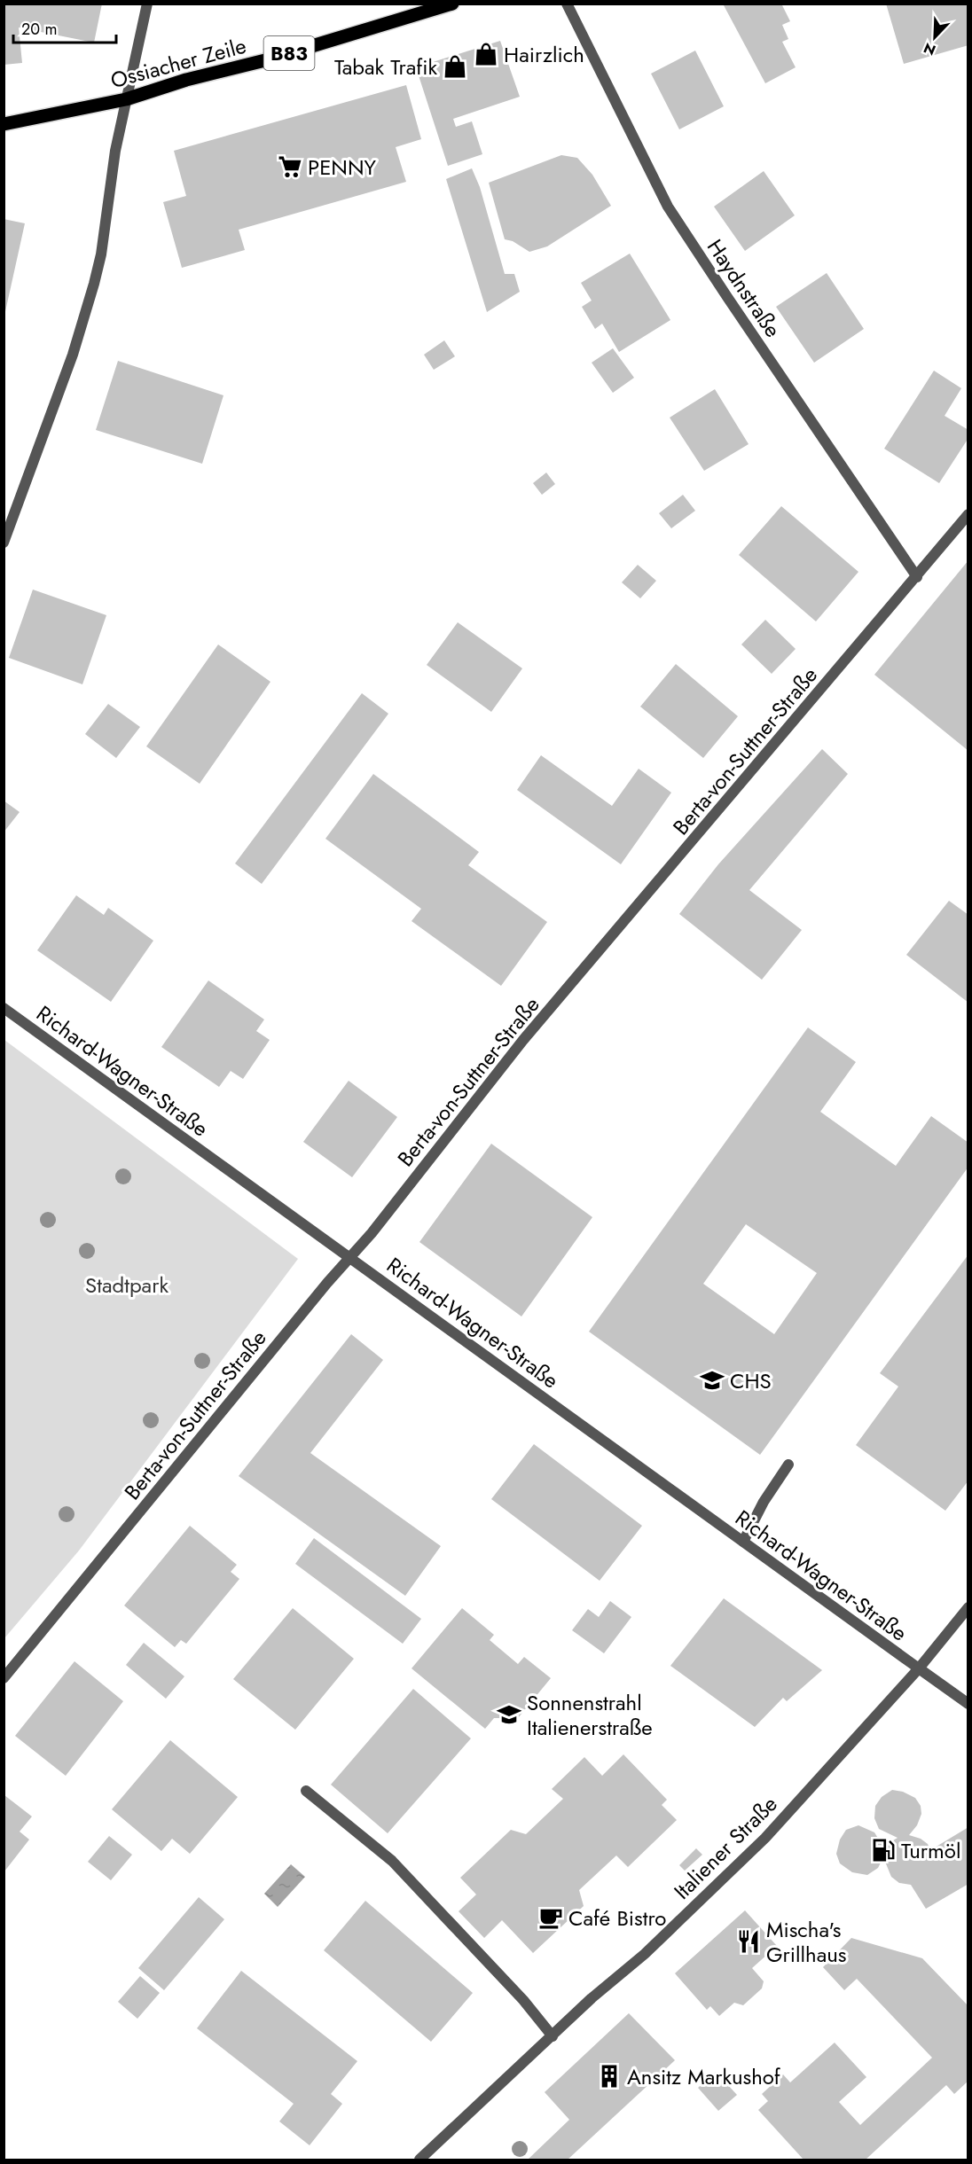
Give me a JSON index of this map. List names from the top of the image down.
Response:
{
  "streets": {
    "main road": ["B83", "Ossiacher Zeile"],
    "street": [
      "Haydnstraße",
      "Berta-von-Suttner-Straße",
      "Richard-Wagner-Straße",
      "Italiener Straße"
    ]
  },
  "crossings": [
    ["Haydnstraße", "Berta-von-Suttner-Straße"],
    ["Berta-von-Suttner-Straße", "Richard-Wagner-Straße"],
    ["Richard-Wagner-Straße", "Italiener Straße"]
  ],
  "parks": ["Stadtpark"],
  "places": {
    "shop": ["Hairzlich", "Tabak Trafik"],
    "supermarket": ["PENNY"],
    "school or university": ["CHS", "Sonnenstrahl Italienerstraße"],
    "fuel station": ["Turmöl"],
    "cafe": ["Café Bistro"],
    "restaurant": ["Mischa's Grillhaus"],
    "building": ["Ansitz Markushof"]
  },
  "scale_bar": "20 m",
  "north": "bottom left"
}
